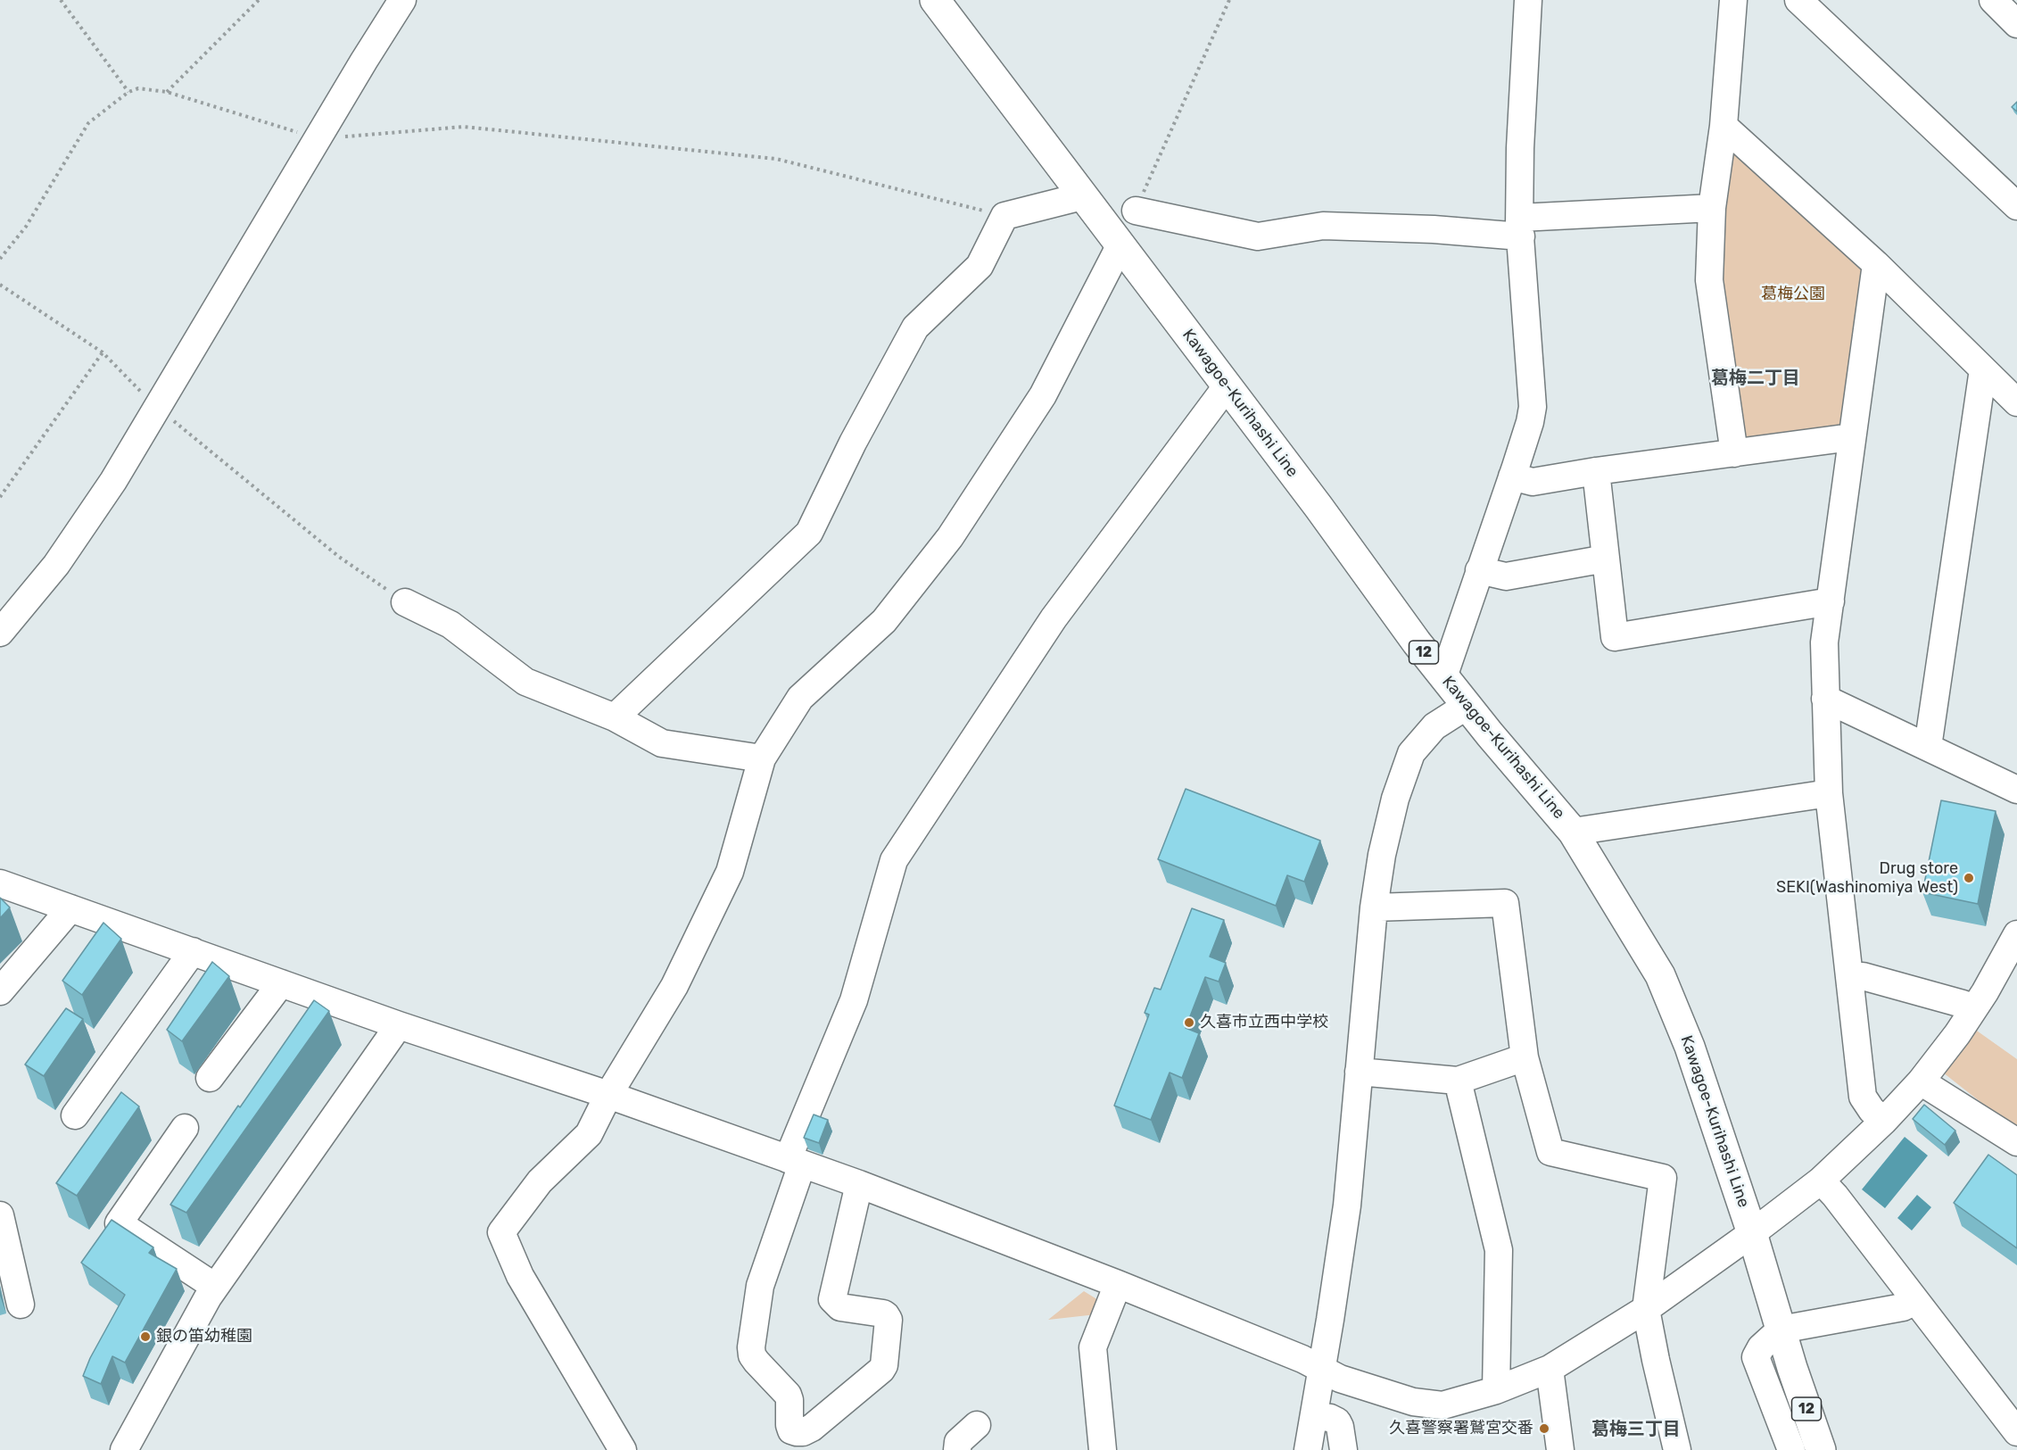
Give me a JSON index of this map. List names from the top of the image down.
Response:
{
  "streets": {
    "main road": ["Kawagoe-Kurihashi Line", "12"]
  },
  "districts": ["葛梅二丁目", "葛梅三丁目"],
  "parks": ["葛梅公園"],
  "places": [
    "Drug store SEKI(Washinomiya West)",
    "久喜市立西中学校",
    "銀の笛幼稚園",
    "久喜警察署鷲宮交番"
  ]
}
